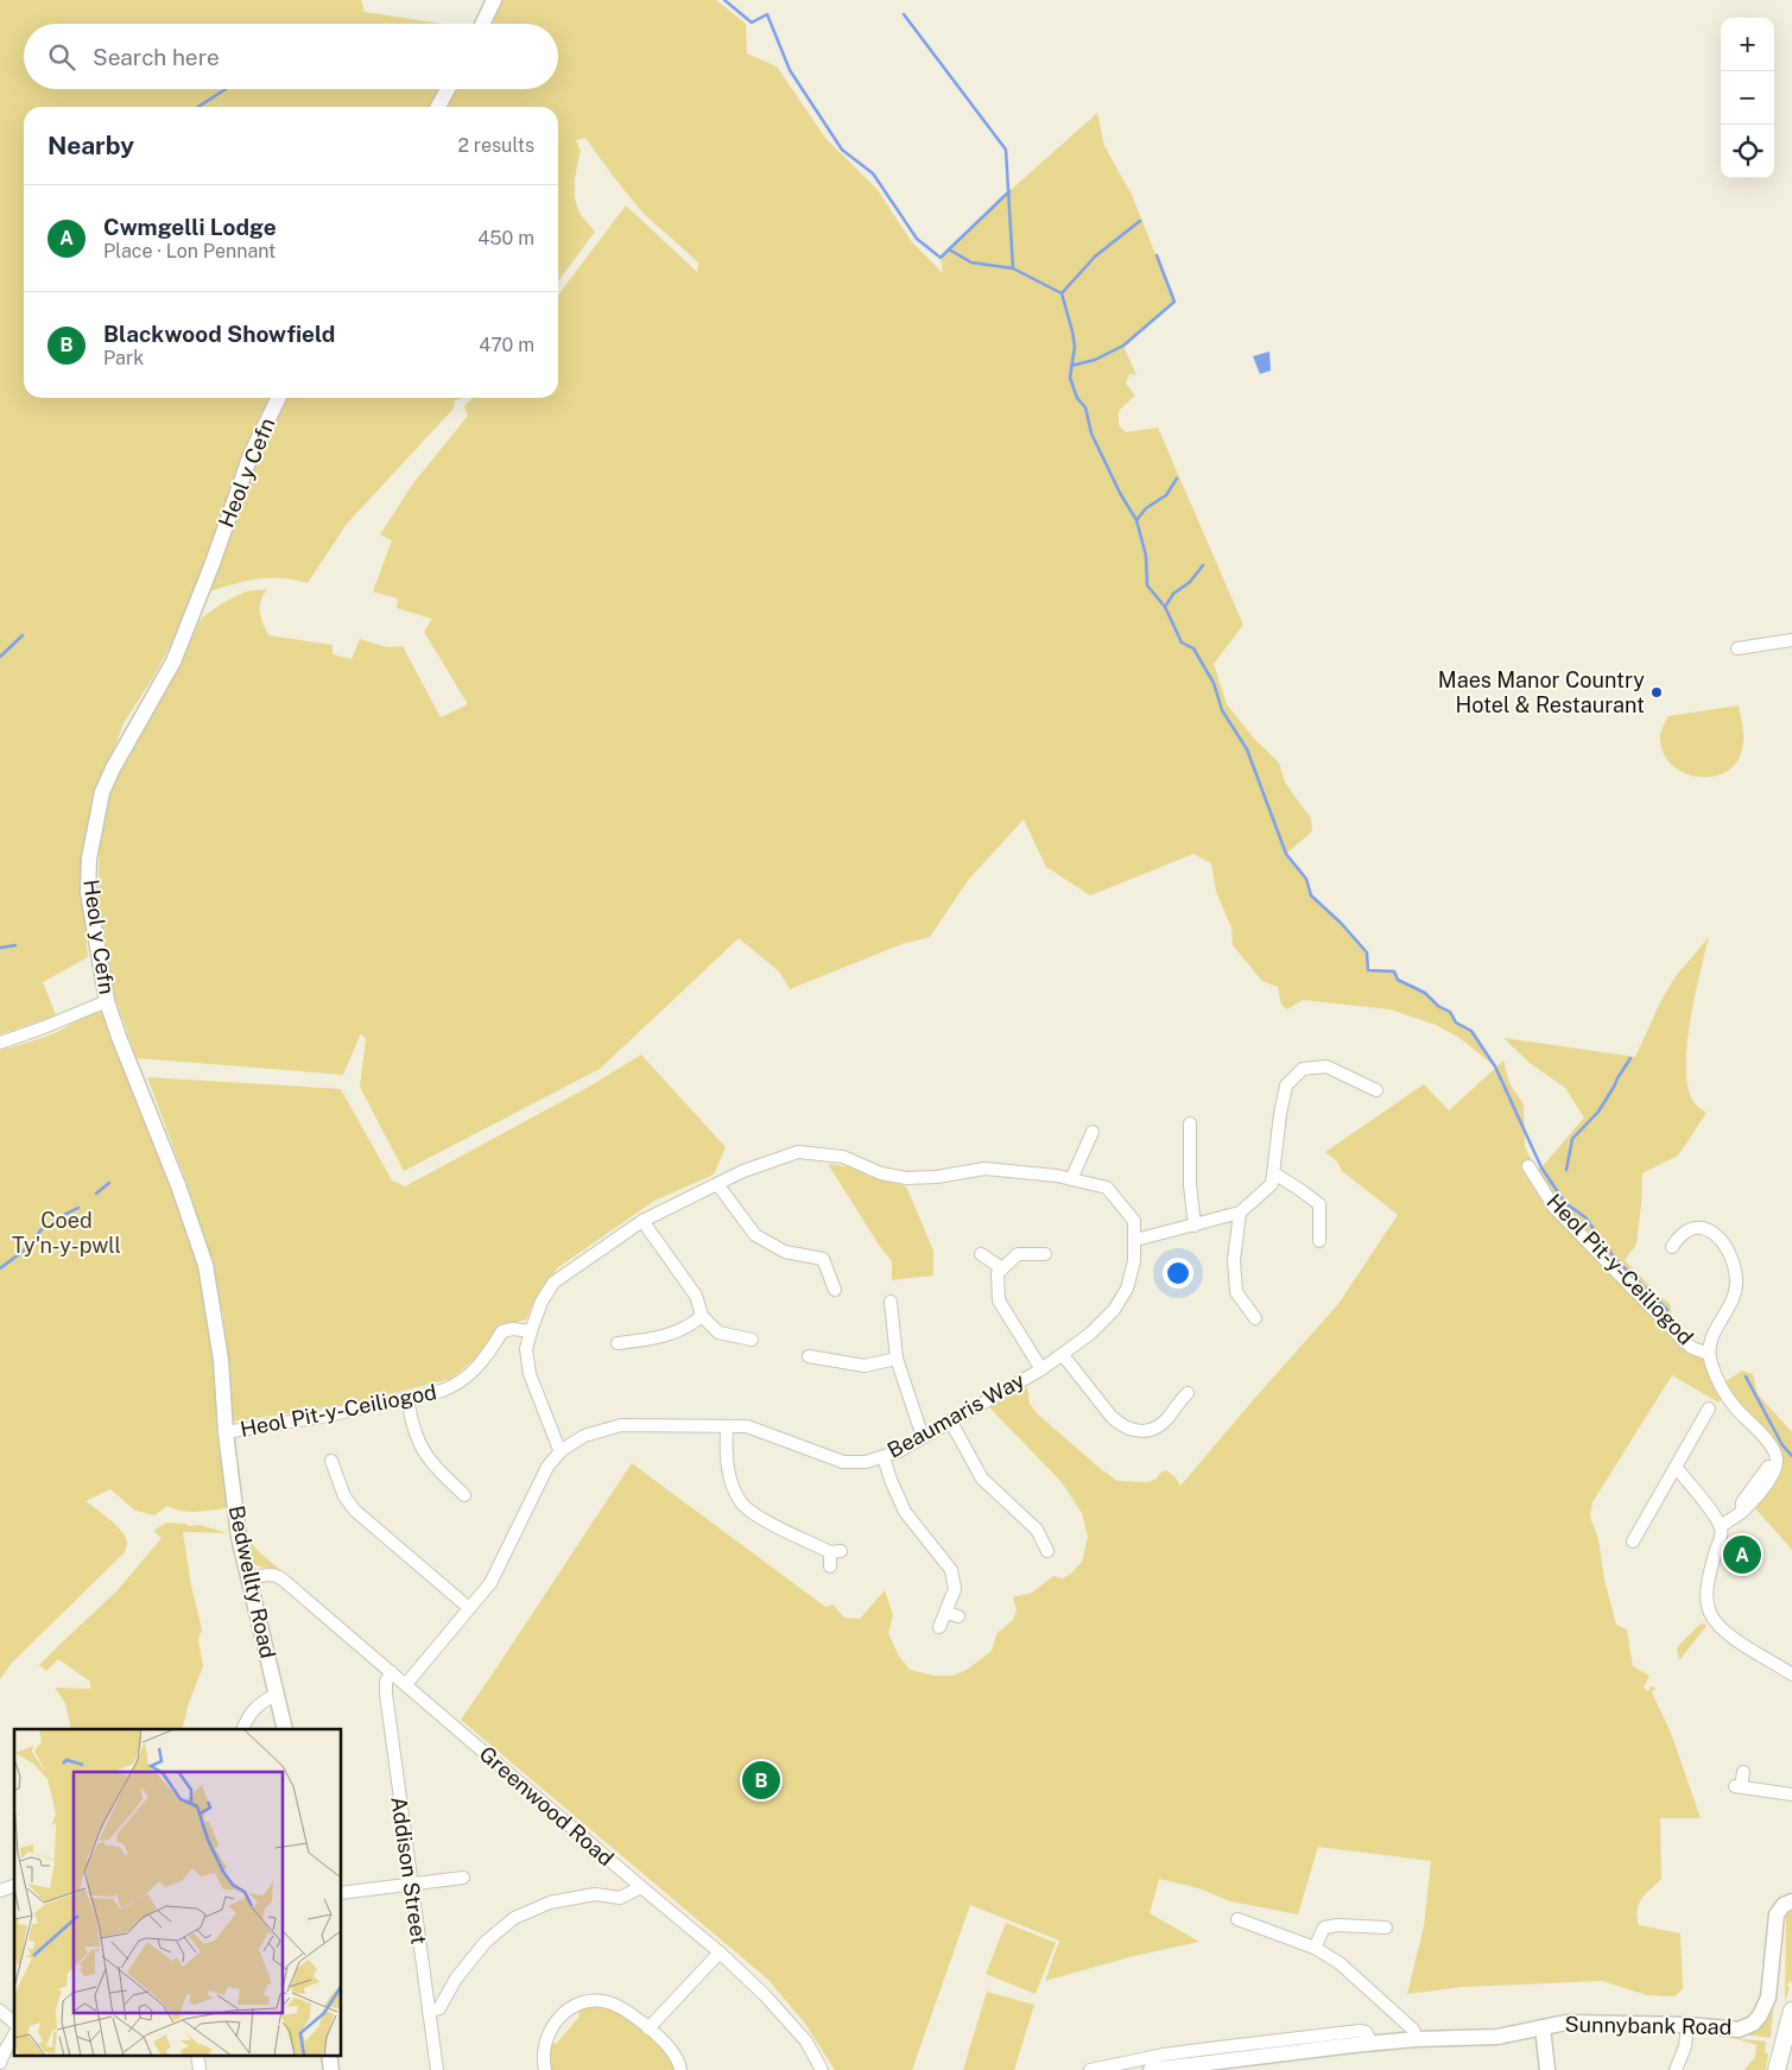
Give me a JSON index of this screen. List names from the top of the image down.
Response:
{
  "streets": {
    "street": [
      "Heol y Cefn",
      "Heol Pit-y-Ceiliogod",
      "Beaumaris Way",
      "Bedwellty Road",
      "Greenwood Road",
      "Addison Street",
      "Sunnybank Road"
    ]
  },
  "crossings": [
    ["Heol y Cefn", "Heol Pit-y-Ceiliogod"],
    ["Heol y Cefn", "Bedwellty Road"],
    ["Heol Pit-y-Ceiliogod", "Bedwellty Road"],
    ["Beaumaris Way", "Greenwood Road"],
    ["Bedwellty Road", "Greenwood Road"],
    ["Greenwood Road", "Addison Street"]
  ],
  "parks": ["Coed Ty'n-y-pwll"],
  "places": ["Maes Manor Country Hotel & Restaurant"],
  "page": {
    "map_buttons": ["+", "−"],
    "search": "Search here",
    "heading": ["Nearby", "2 results"],
    "list": [
      {
        "mark": "A",
        "name": "Cwmgelli Lodge",
        "note": "Place · Lon Pennant",
        "value": "450 m"
      },
      {
        "mark": "B",
        "name": "Blackwood Showfield",
        "note": "Park",
        "value": "470 m"
      }
    ],
    "pins": ["A", "B"]
  }
}
